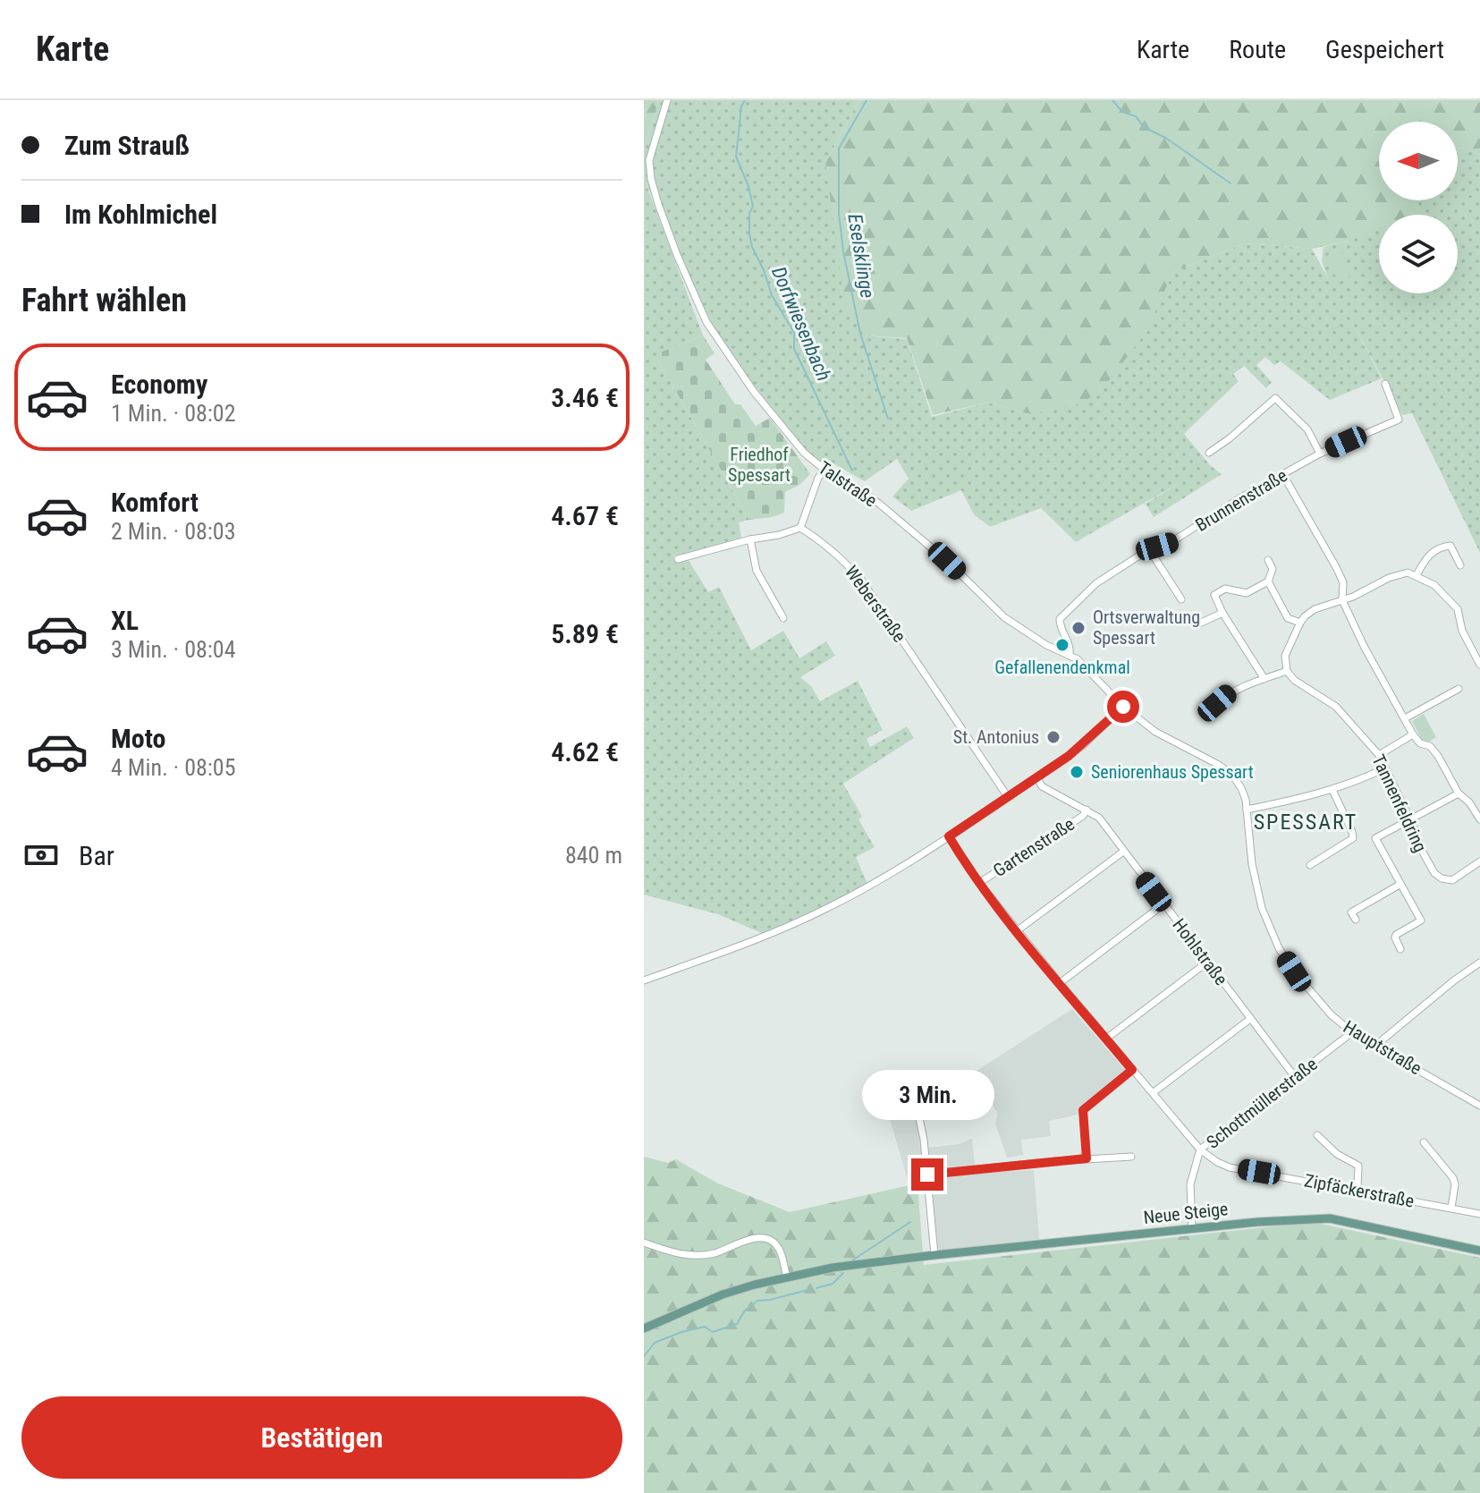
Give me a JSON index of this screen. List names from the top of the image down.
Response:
{
  "streets": {
    "main road": ["Neue Steige"],
    "street": [
      "Talstraße",
      "Brunnenstraße",
      "Weberstraße",
      "Tannenfeldring",
      "Gartenstraße",
      "Hohlstraße",
      "Hauptstraße",
      "Schottmüllerstraße",
      "Zipfäckerstraße"
    ]
  },
  "crossings": [
    ["Talstraße", "Brunnenstraße"],
    ["Talstraße", "Hauptstraße"],
    ["Gartenstraße", "Hohlstraße"],
    ["Hohlstraße", "Schottmüllerstraße"],
    ["Hauptstraße", "Schottmüllerstraße"],
    ["Schottmüllerstraße", "Zipfäckerstraße"],
    ["Schottmüllerstraße", "Neue Steige"]
  ],
  "districts": ["SPESSART"],
  "water": ["Eselsklinge", "Dorfwiesenbach"],
  "parks": ["Friedhof Spessart"],
  "places": [
    "Ortsverwaltung Spessart",
    "Gefallenendenkmal",
    "St. Antonius",
    "Seniorenhaus Spessart"
  ],
  "north": "left",
  "page": {
    "header": "Karte",
    "nav": ["Karte", "Route", "Gespeichert"],
    "banner": ["Zum Strauß", "Im Kohlmichel"],
    "heading": "Fahrt wählen",
    "list": [
      {
        "name": "Economy",
        "note": "1 Min. · 08:02",
        "value": "3.46 €"
      },
      {
        "name": "Komfort",
        "note": "2 Min. · 08:03",
        "value": "4.67 €"
      },
      {
        "name": "XL",
        "note": "3 Min. · 08:04",
        "value": "5.89 €"
      },
      {
        "name": "Moto",
        "note": "4 Min. · 08:05",
        "value": "4.62 €"
      }
    ],
    "pay": ["Bar", "840 m"],
    "bubble": "3 Min.",
    "buttons": "Bestätigen"
  }
}
